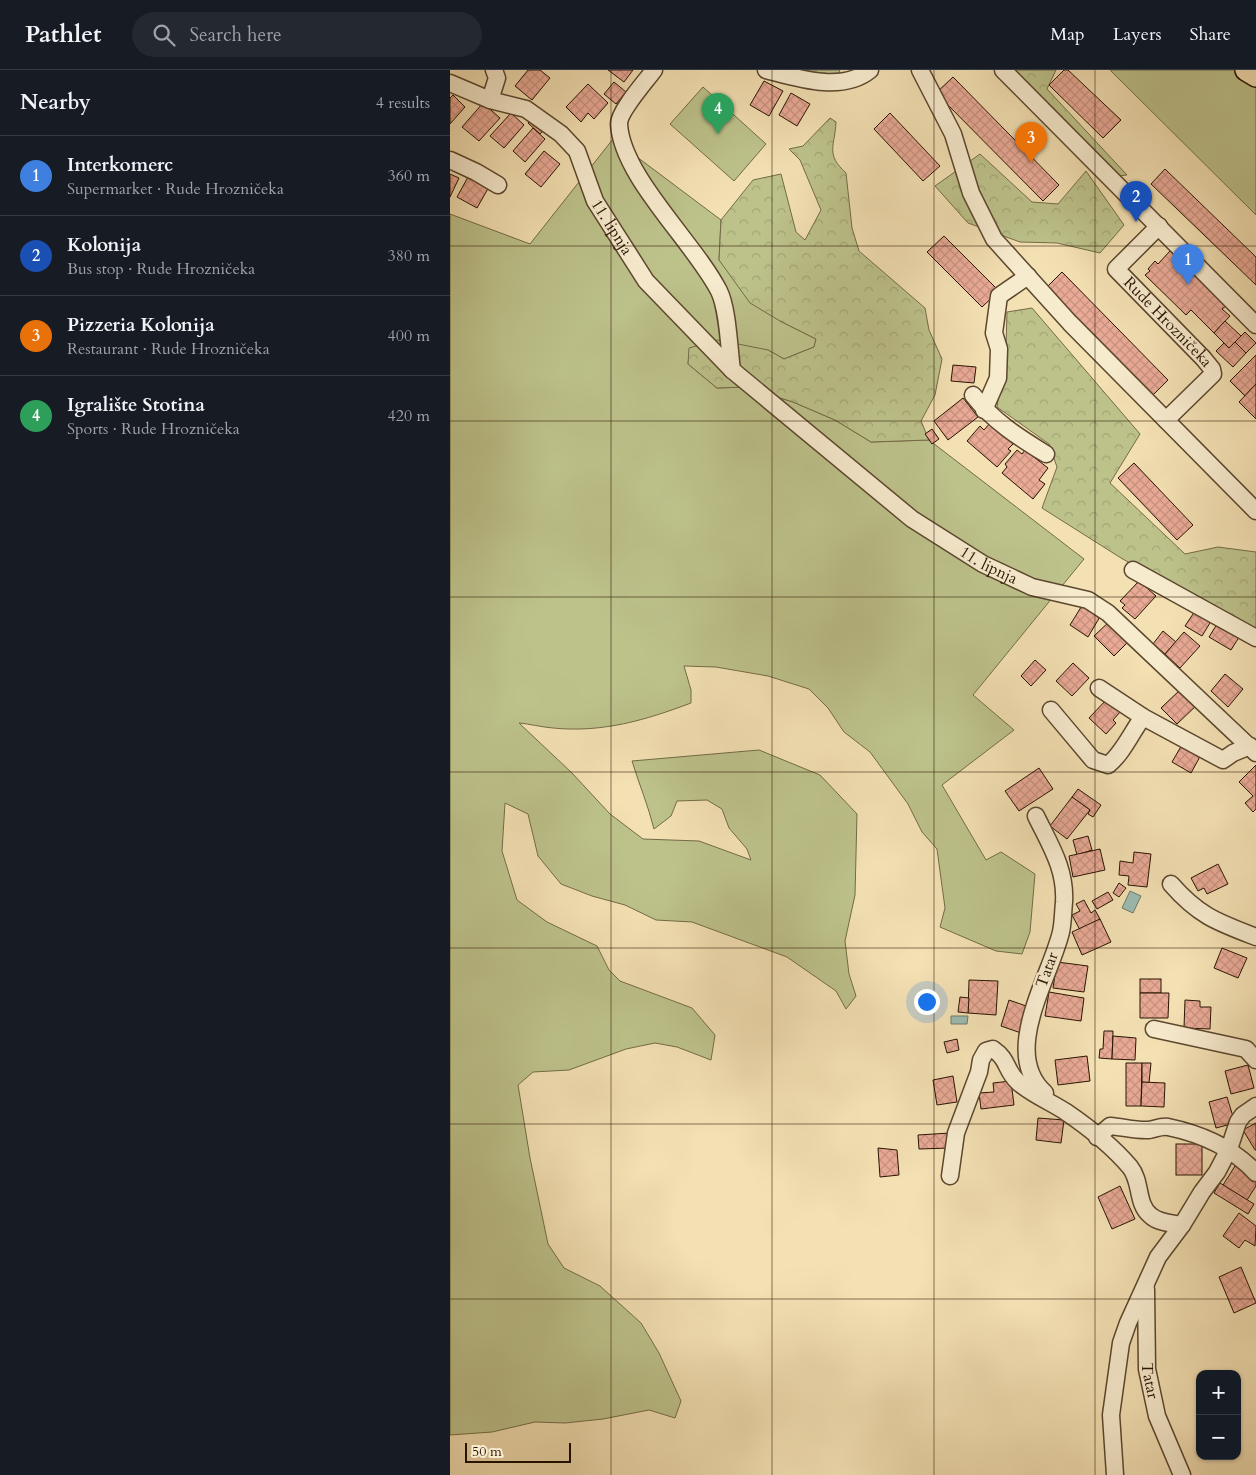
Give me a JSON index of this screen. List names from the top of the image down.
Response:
{
  "streets": {
    "street": ["11. lipnja", "Rude Hrozničeka", "Tatar"]
  },
  "scale_bar": "50 m",
  "page": {
    "header": "Pathlet",
    "search": "Search here",
    "nav": ["Map", "Layers", "Share"],
    "heading": ["Nearby", "4 results"],
    "pins": [
      "4",
      "3",
      "2",
      "1"
    ],
    "list": [
      {
        "mark": "1",
        "name": "Interkomerc",
        "note": "Supermarket · Rude Hrozničeka",
        "value": "360 m"
      },
      {
        "mark": "2",
        "name": "Kolonija",
        "note": "Bus stop · Rude Hrozničeka",
        "value": "380 m"
      },
      {
        "mark": "3",
        "name": "Pizzeria Kolonija",
        "note": "Restaurant · Rude Hrozničeka",
        "value": "400 m"
      },
      {
        "mark": "4",
        "name": "Igralište Stotina",
        "note": "Sports · Rude Hrozničeka",
        "value": "420 m"
      }
    ],
    "map_buttons": ["+", "−"],
    "scale": "50 m"
  }
}
